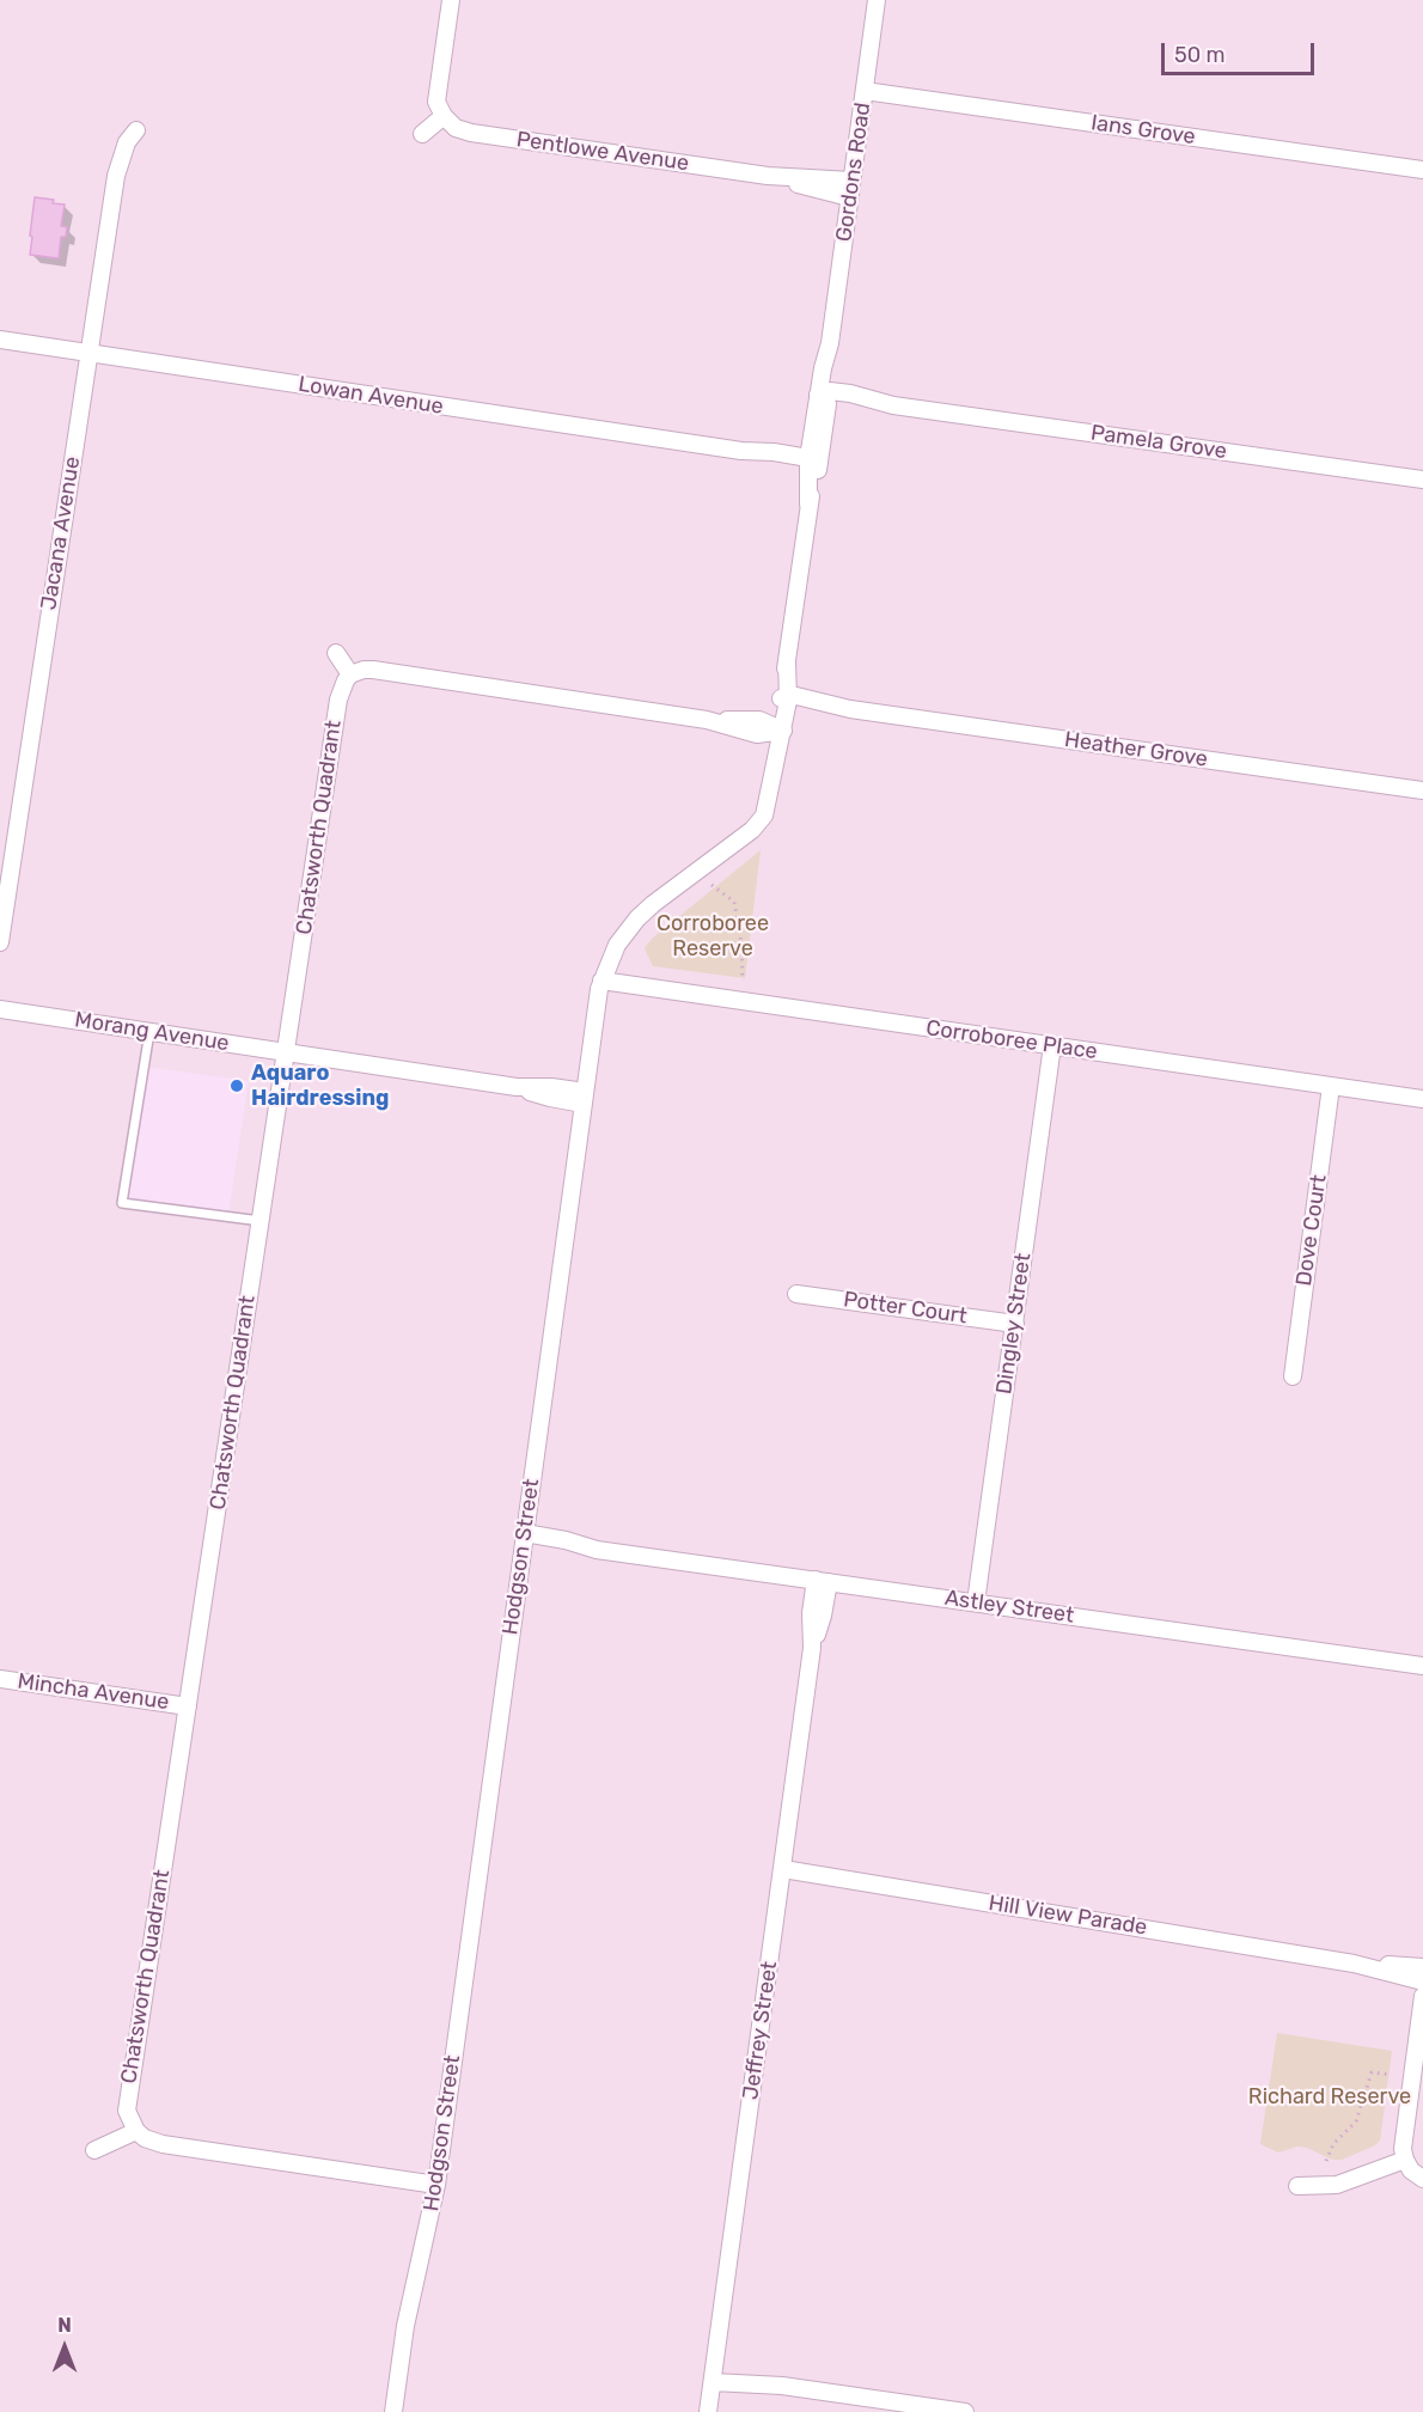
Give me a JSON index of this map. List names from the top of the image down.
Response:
{
  "streets": {
    "street": [
      "Ians Grove",
      "Pentlowe Avenue",
      "Gordons Road",
      "Lowan Avenue",
      "Pamela Grove",
      "Jacana Avenue",
      "Heather Grove",
      "Chatsworth Quadrant",
      "Morang Avenue",
      "Corroboree Place",
      "Dove Court",
      "Potter Court",
      "Dingley Street",
      "Hodgson Street",
      "Astley Street",
      "Mincha Avenue",
      "Hill View Parade",
      "Jeffrey Street"
    ]
  },
  "crossings": [
    ["Ians Grove", "Gordons Road"],
    ["Pentlowe Avenue", "Gordons Road"],
    ["Gordons Road", "Lowan Avenue"],
    ["Gordons Road", "Pamela Grove"],
    ["Gordons Road", "Heather Grove"],
    ["Gordons Road", "Hodgson Street"],
    ["Lowan Avenue", "Jacana Avenue"],
    ["Heather Grove", "Hodgson Street"],
    ["Chatsworth Quadrant", "Morang Avenue"],
    ["Chatsworth Quadrant", "Mincha Avenue"],
    ["Morang Avenue", "Hodgson Street"],
    ["Corroboree Place", "Dove Court"],
    ["Corroboree Place", "Dingley Street"],
    ["Corroboree Place", "Hodgson Street"],
    ["Potter Court", "Dingley Street"],
    ["Dingley Street", "Astley Street"],
    ["Hodgson Street", "Astley Street"],
    ["Astley Street", "Jeffrey Street"],
    ["Hill View Parade", "Jeffrey Street"]
  ],
  "parks": ["Corroboree Reserve", "Richard Reserve"],
  "places": ["Aquaro Hairdressing"],
  "scale_bar": "50 m",
  "north": "top"
}
